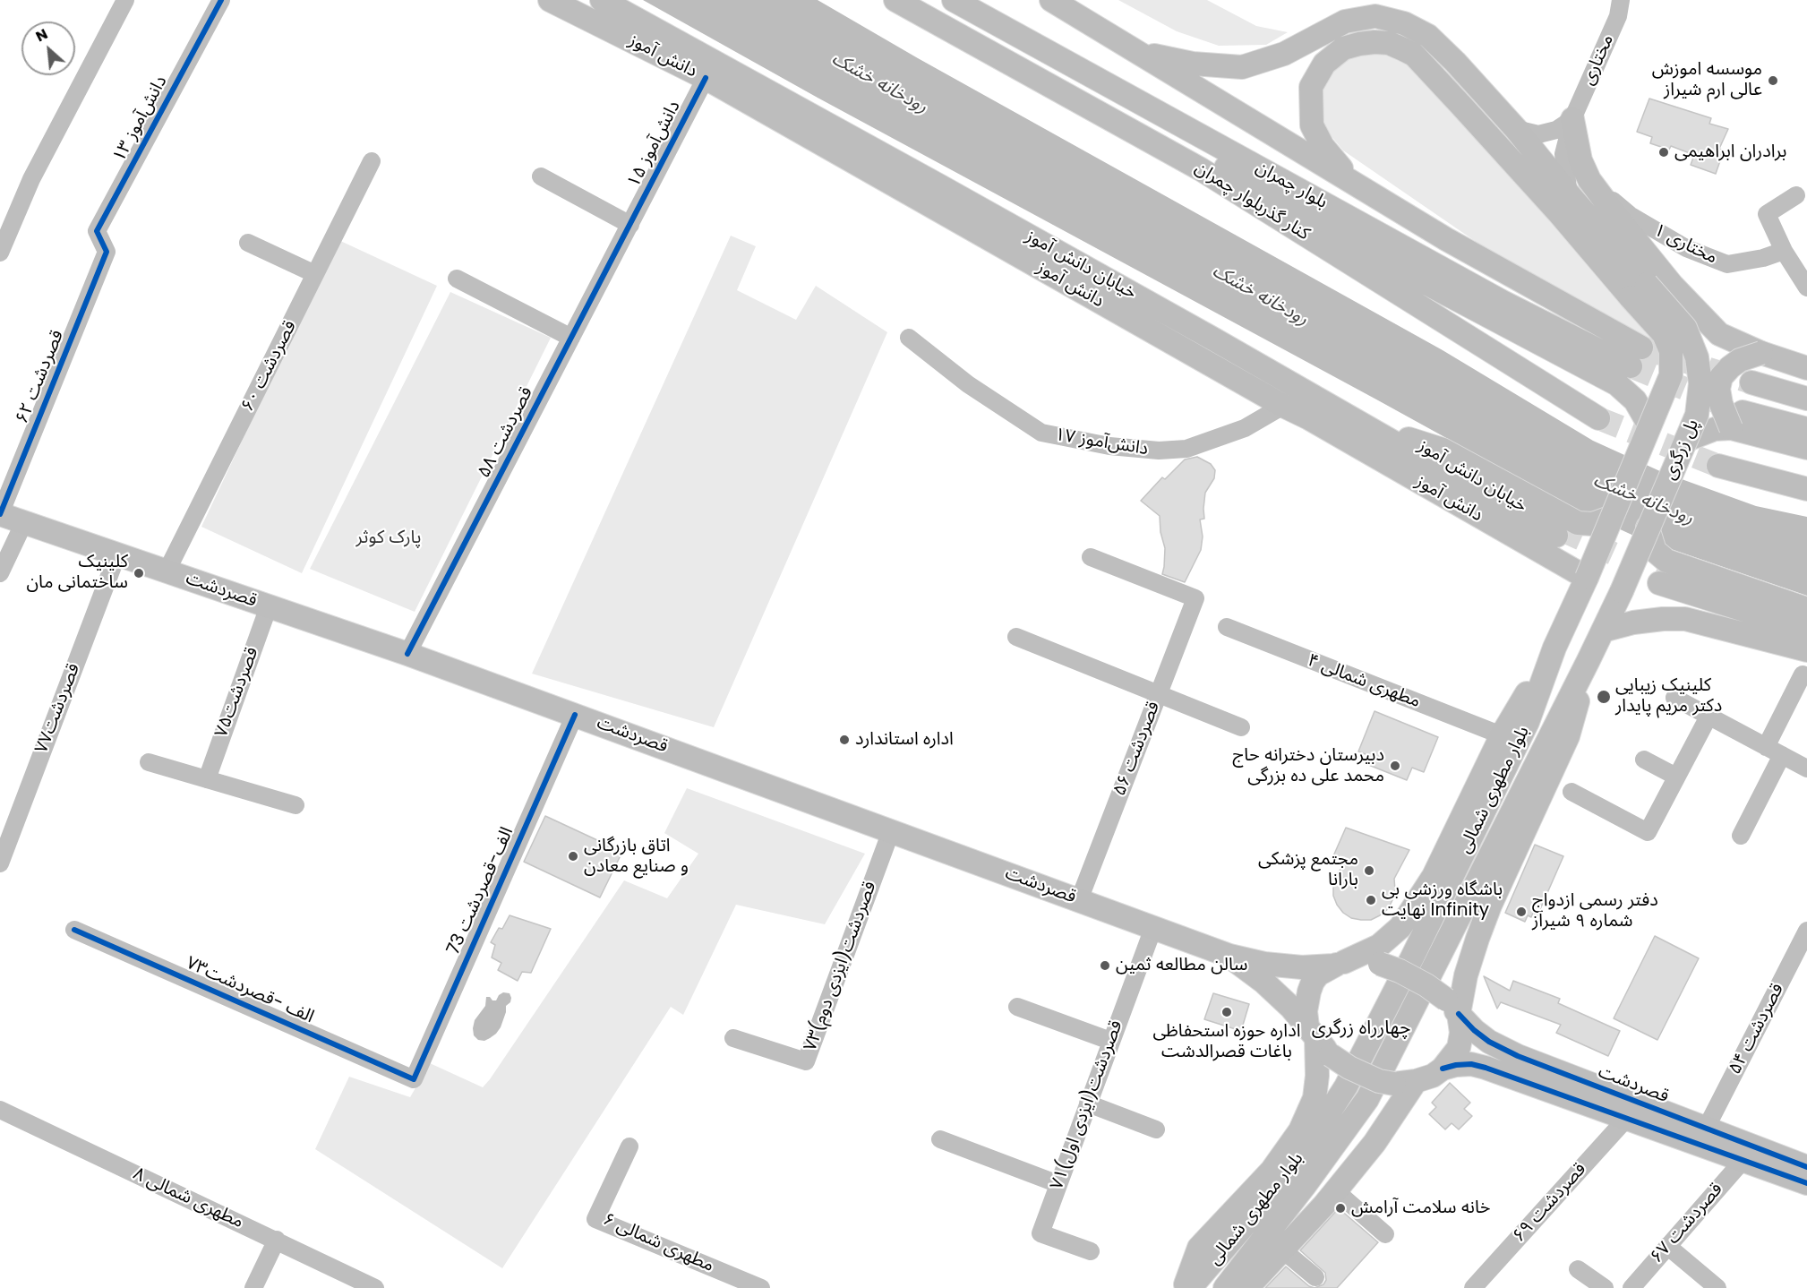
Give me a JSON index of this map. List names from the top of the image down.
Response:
{
  "streets": {
    "main road": [
      "دانش آموز",
      "بلوار چمران",
      "کنار گذربلوار چمران",
      "خیابان دانش آموز",
      "پل زرگری",
      "قصردشت",
      "بلوار مطهرى شمالى"
    ],
    "street": [
      "مختاری",
      "دانش‌آموز ۱۳",
      "دانش‌آموز ۱۵",
      "۱ مختاری",
      "۶۰ قصردشت",
      "قصردشت ۶۲",
      "قصردشت ۵۸",
      "دانش‌آموز ۱۷",
      "۴ مطهری شمالی",
      "قصردشت۷۵",
      "قصردشت۷۷",
      "۵۶ قصردشت",
      "73 الف-قصردشت",
      "۷۳قصردشت(ایزدی دوم)",
      "الف -قصردشت۷۳",
      "۵۴ قصردشت",
      "۷۱قصردشت(ایزدی اول)",
      "۸ مطهری شمالی",
      "۶۹ قصردشت",
      "۶۷ قصردشت",
      "۶ مطهری شمالی"
    ]
  },
  "crossings": [
    ["دانش آموز", "دانش‌آموز ۱۵"],
    ["دانش آموز", "دانش‌آموز ۱۷"],
    ["دانش آموز", "بلوار مطهرى شمالى"],
    ["دانش‌آموز ۱۳", "قصردشت ۶۲"],
    ["دانش‌آموز ۱۵", "قصردشت ۵۸"],
    ["۶۰ قصردشت", "قصردشت"],
    ["قصردشت ۶۲", "قصردشت"],
    ["قصردشت ۵۸", "قصردشت"],
    ["پل زرگری", "بلوار مطهرى شمالى"],
    ["قصردشت", "قصردشت۷۵"],
    ["قصردشت", "قصردشت۷۷"],
    ["قصردشت", "۵۶ قصردشت"],
    ["قصردشت", "73 الف-قصردشت"],
    ["قصردشت", "۷۳قصردشت(ایزدی دوم)"],
    ["قصردشت", "۵۴ قصردشت"],
    ["قصردشت", "۷۱قصردشت(ایزدی اول)"],
    ["قصردشت", "۶۹ قصردشت"],
    ["قصردشت", "۶۷ قصردشت"],
    ["73 الف-قصردشت", "الف -قصردشت۷۳"]
  ],
  "districts": ["چهارراه زرگری"],
  "water": ["رودخانه خشک"],
  "parks": ["پارک کوثر"],
  "places": [
    "موسسه اموزش عالی ارم شیراز",
    "برادران ابراهیمی",
    "کلینیک ساختمانی مان",
    "کلینیک زیبایی دکتر مریم پایدار",
    "اداره استاندارد",
    "دبیرستان دخترانه حاج محمد علی ده بزرگی",
    "اتاق بازرگانی و صنایع معادن",
    "مجتمع پزشکی بارانا",
    "باشگاه ورزشی بی نهایت Infinity",
    "دفتر رسمی ازدواج شماره ۹ شیراز",
    "سالن مطالعه ثمین",
    "اداره حوزه استحفاظی باغات قصرالدشت",
    "خانه سلامت آرامش"
  ],
  "north": "top left"
}
